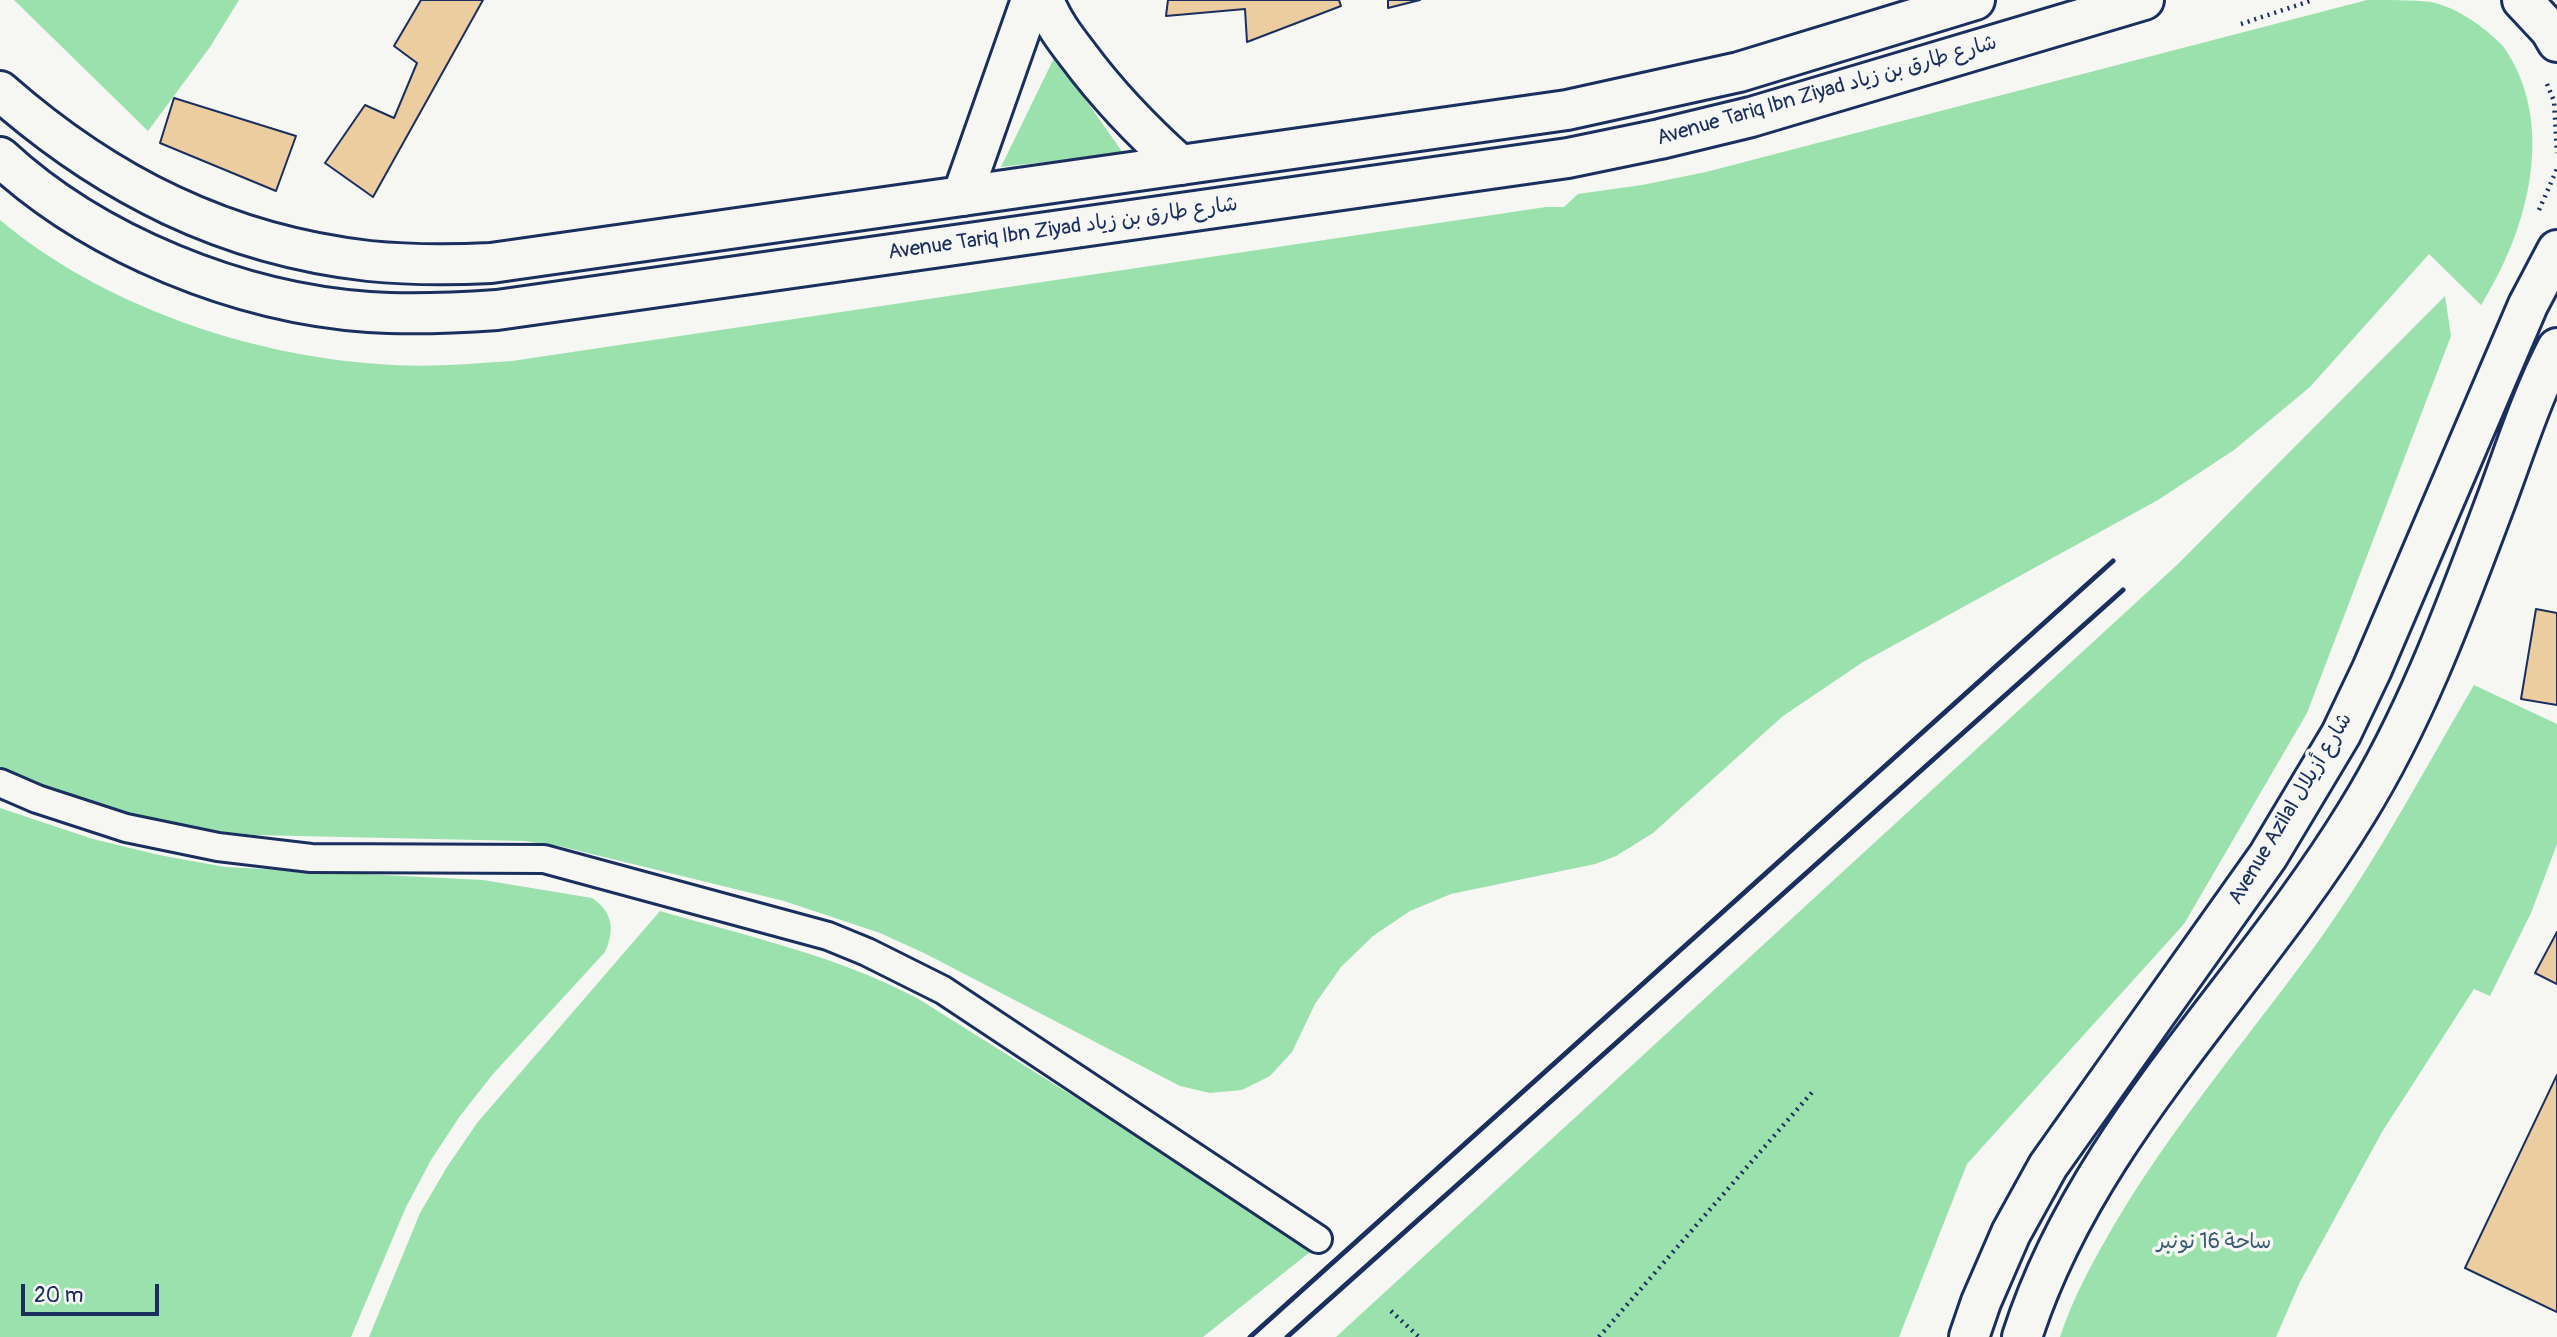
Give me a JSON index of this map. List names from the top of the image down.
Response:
{
  "streets": {
    "main road": ["Avenue Tariq Ibn Ziyad شارع طارق بن زياد", "Avenue Azilal شارع أزيلال"]
  },
  "parks": ["ساحة 16 نونبر"],
  "scale_bar": "20 m"
}
